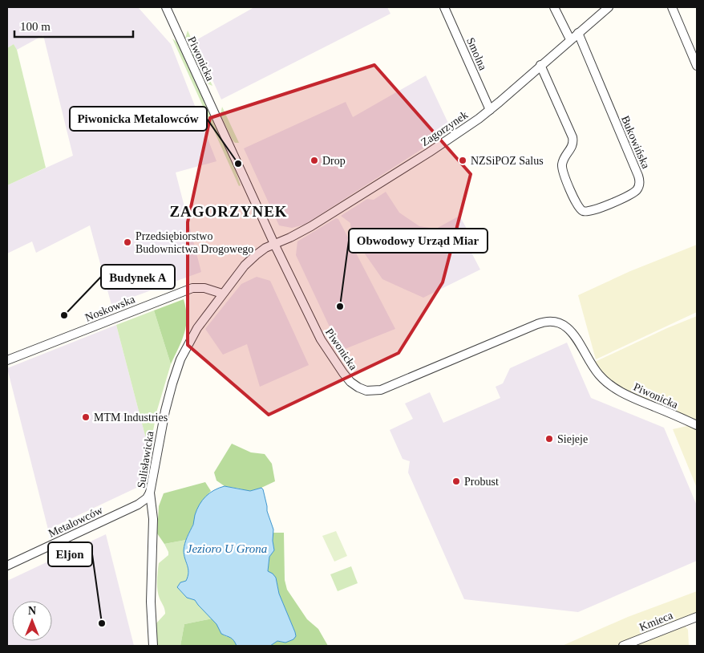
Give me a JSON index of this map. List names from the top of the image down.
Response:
{
  "streets": {
    "street": [
      "Smolna",
      "Piwonicka",
      "Zagorzynek",
      "Bukowińska",
      "Noskowska",
      "Sulisławicka",
      "Metalowców",
      "Kmieca"
    ]
  },
  "crossings": [
    ["Smolna", "Zagorzynek"],
    ["Piwonicka", "Zagorzynek"],
    ["Piwonicka", "Sulisławicka"],
    ["Zagorzynek", "Bukowińska"],
    ["Zagorzynek", "Sulisławicka"],
    ["Noskowska", "Sulisławicka"],
    ["Sulisławicka", "Metalowców"]
  ],
  "districts": ["ZAGORZYNEK"],
  "water": ["Jezioro U Grona"],
  "places": [
    "Drop",
    "NZSiPOZ Salus",
    "Piwonicka Metalowców",
    "Przedsiębiorstwo Budownictwa Drogowego",
    "Obwodowy Urząd Miar",
    "Budynek A",
    "MTM Industries",
    "Siejeje",
    "Probust",
    "Eljon"
  ],
  "scale_bar": "100 m",
  "north": "top"
}
